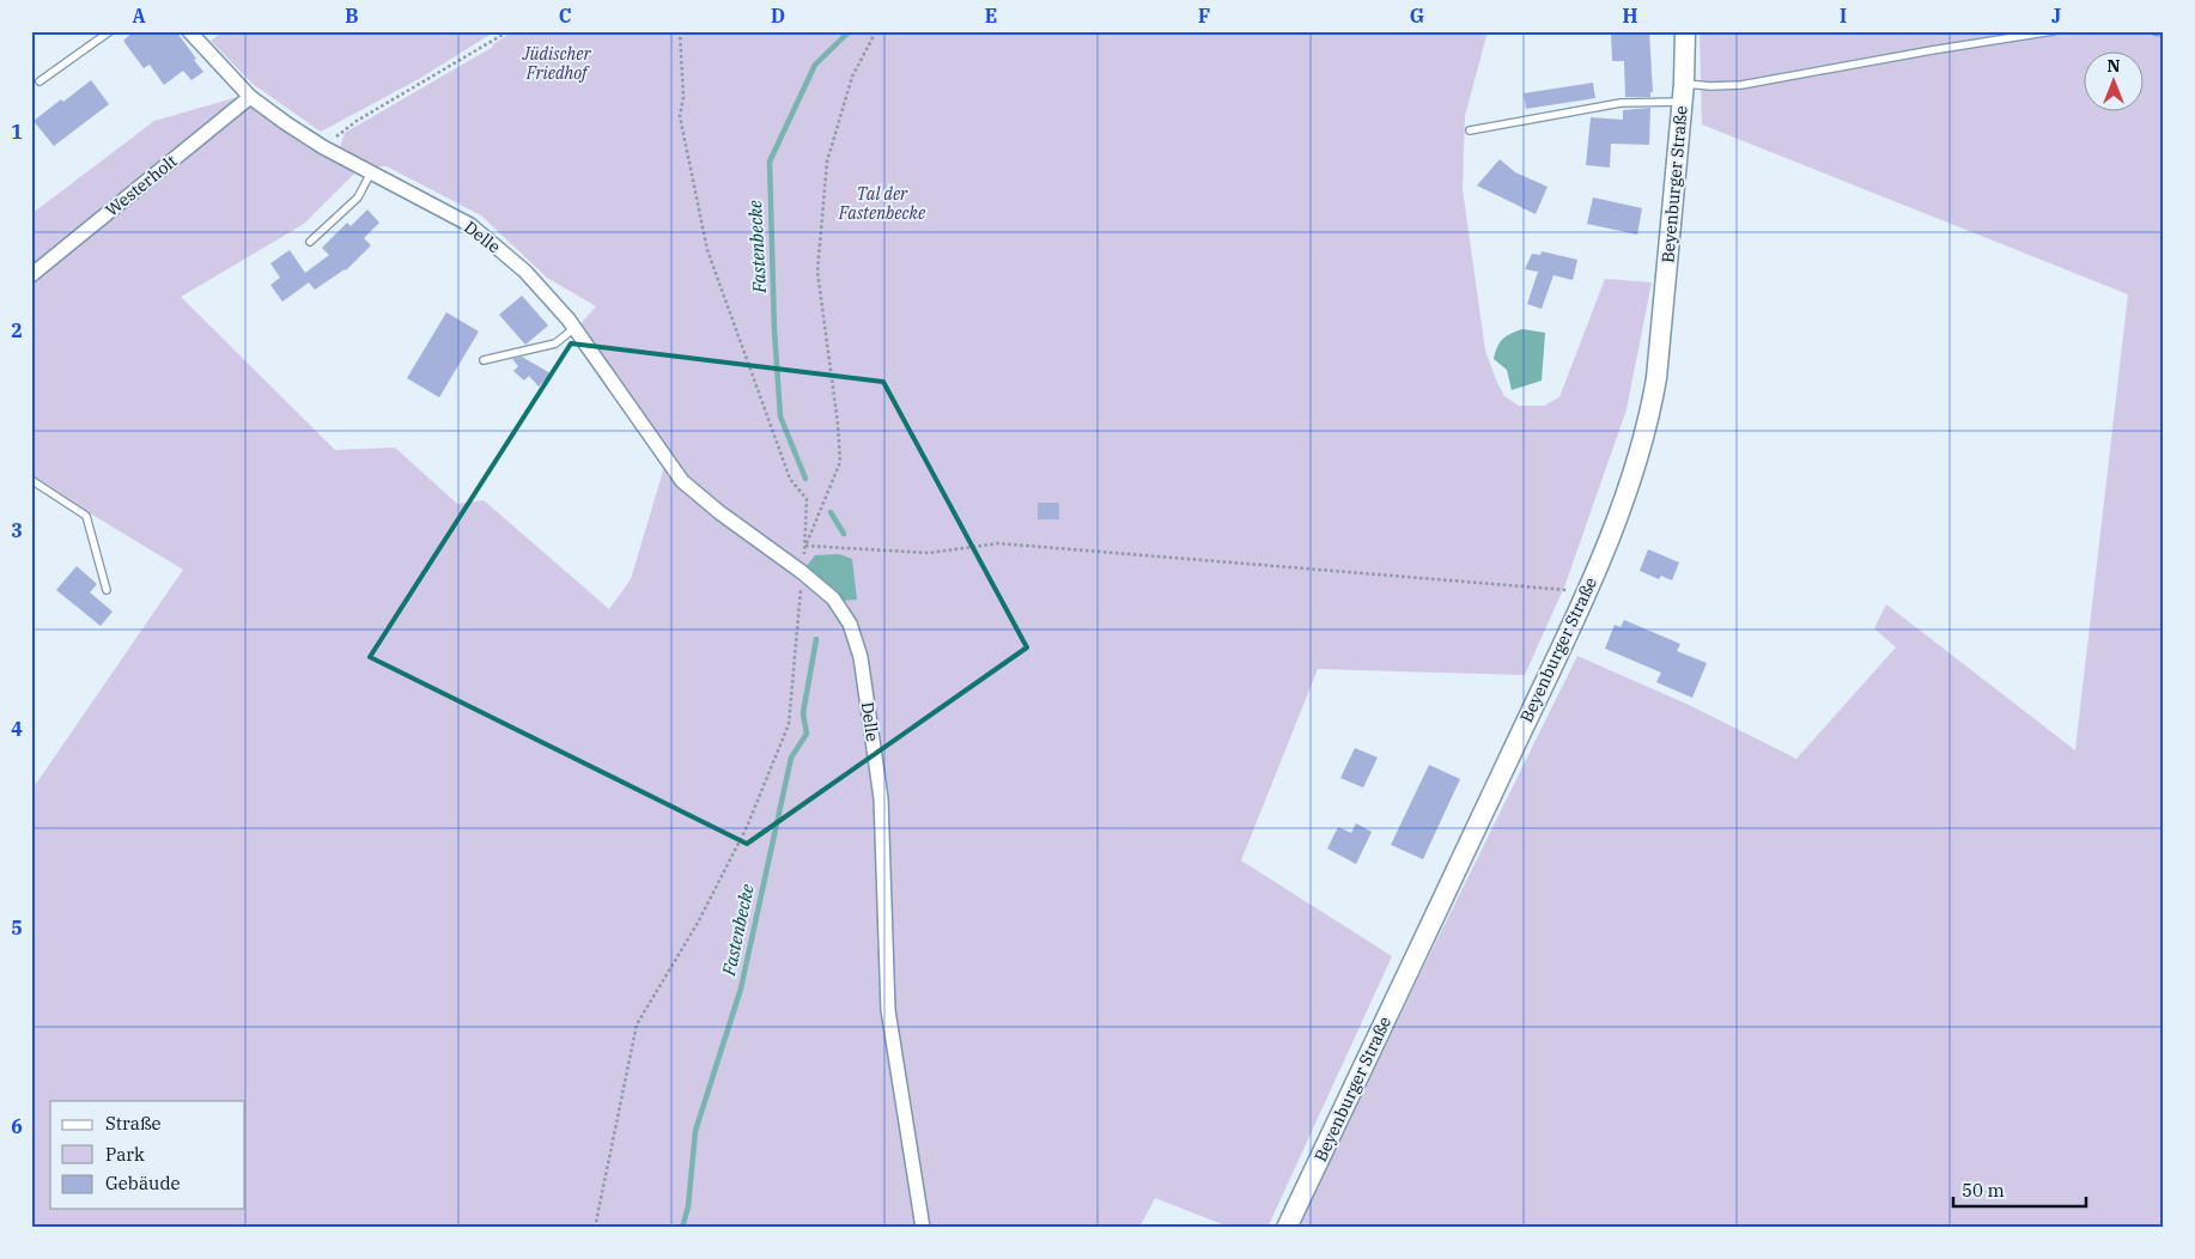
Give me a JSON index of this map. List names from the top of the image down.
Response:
{
  "streets": {
    "main road": ["Beyenburger Straße"],
    "street": ["Westerholt", "Delle"]
  },
  "crossings": [
    ["Westerholt", "Delle"]
  ],
  "water": ["Fastenbecke"],
  "parks": ["Jüdischer Friedhof", "Tal der Fastenbecke"],
  "legend": ["Straße", "Park", "Gebäude"],
  "scale_bar": "50 m",
  "north": "top",
  "grid": {
    "columns": [
      "A",
      "B",
      "C",
      "D",
      "E",
      "F",
      "G",
      "H",
      "I",
      "J"
    ],
    "rows": [
      "1",
      "2",
      "3",
      "4",
      "5",
      "6"
    ]
  }
}
